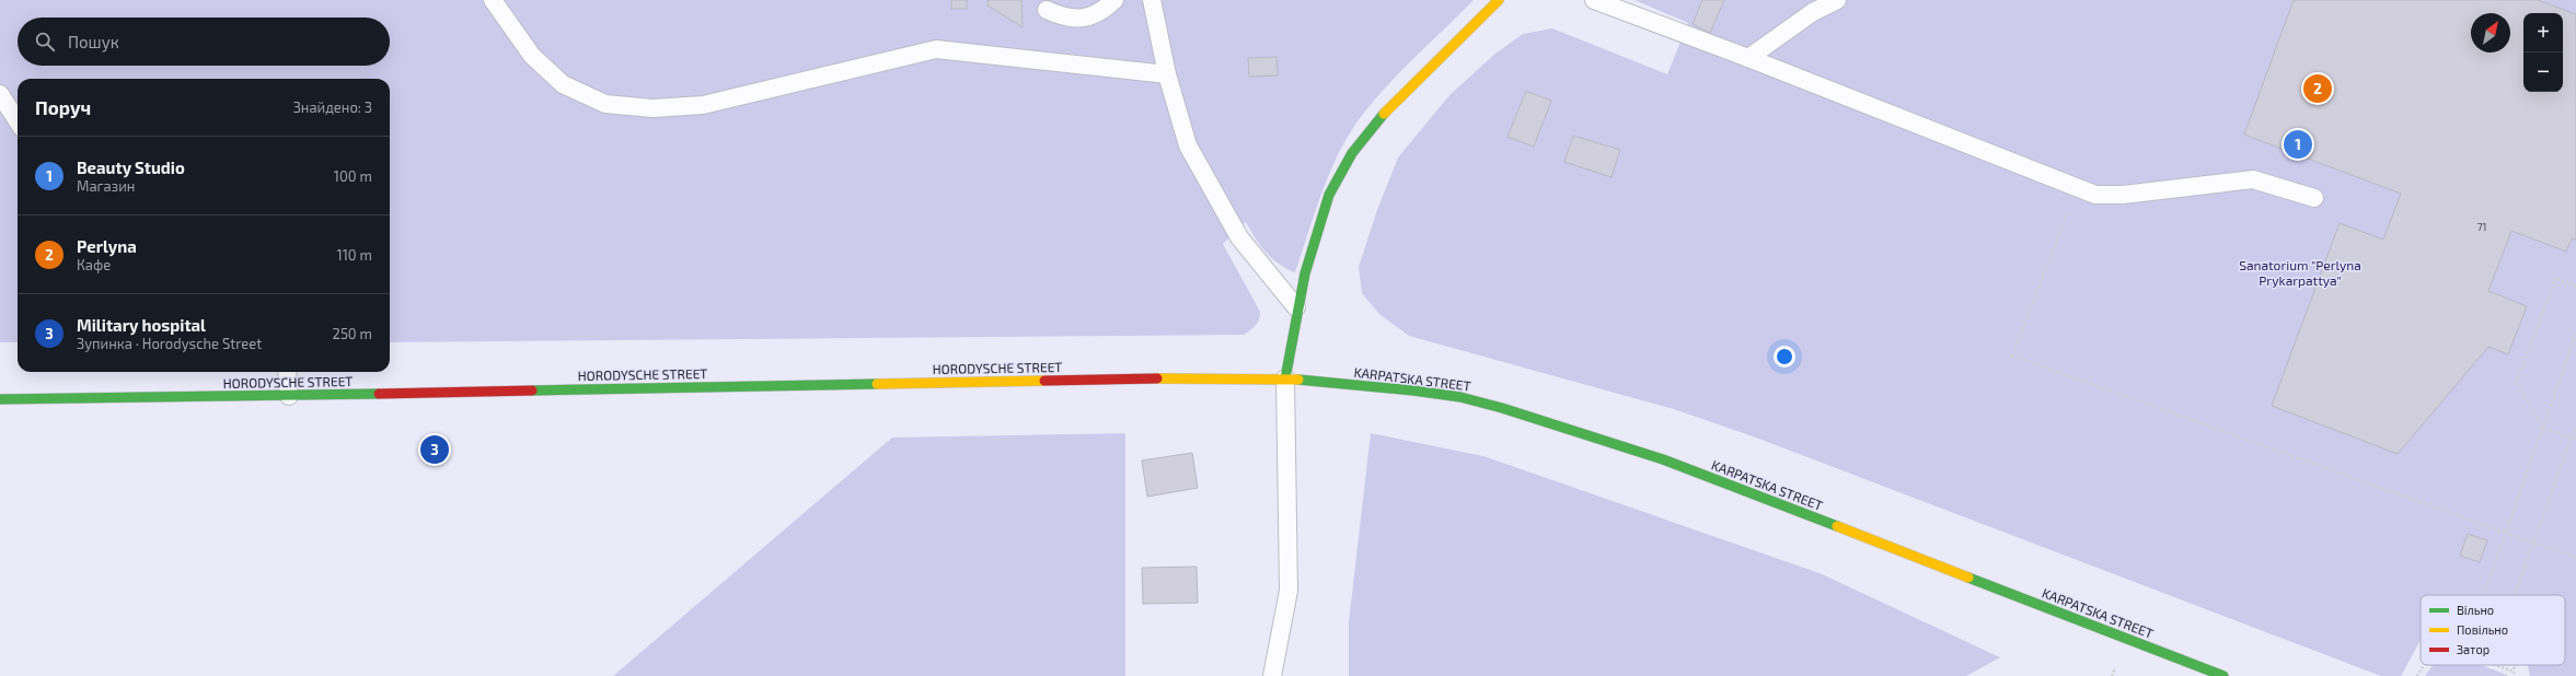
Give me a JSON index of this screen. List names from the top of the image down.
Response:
{
  "streets": {
    "street": ["HORODYSCHE STREET", "KARPATSKA STREET"]
  },
  "crossings": [
    ["HORODYSCHE STREET", "KARPATSKA STREET"]
  ],
  "parks": ["Sanatorium \"Perlyna Prykarpattya\""],
  "house_numbers": ["71"],
  "legend": ["Вільно", "Повільно", "Затор"],
  "north": "top right",
  "page": {
    "map_buttons": ["+", "−"],
    "search": "Пошук",
    "pins": ["2", "1", "3"],
    "heading": ["Поруч", "Знайдено: 3"],
    "list": [
      {
        "mark": "1",
        "name": "Beauty Studio",
        "note": "Магазин",
        "value": "100 m"
      },
      {
        "mark": "2",
        "name": "Perlyna",
        "note": "Кафе",
        "value": "110 m"
      },
      {
        "mark": "3",
        "name": "Military hospital",
        "note": "Зупинка · Horodysche Street",
        "value": "250 m"
      }
    ]
  }
}
